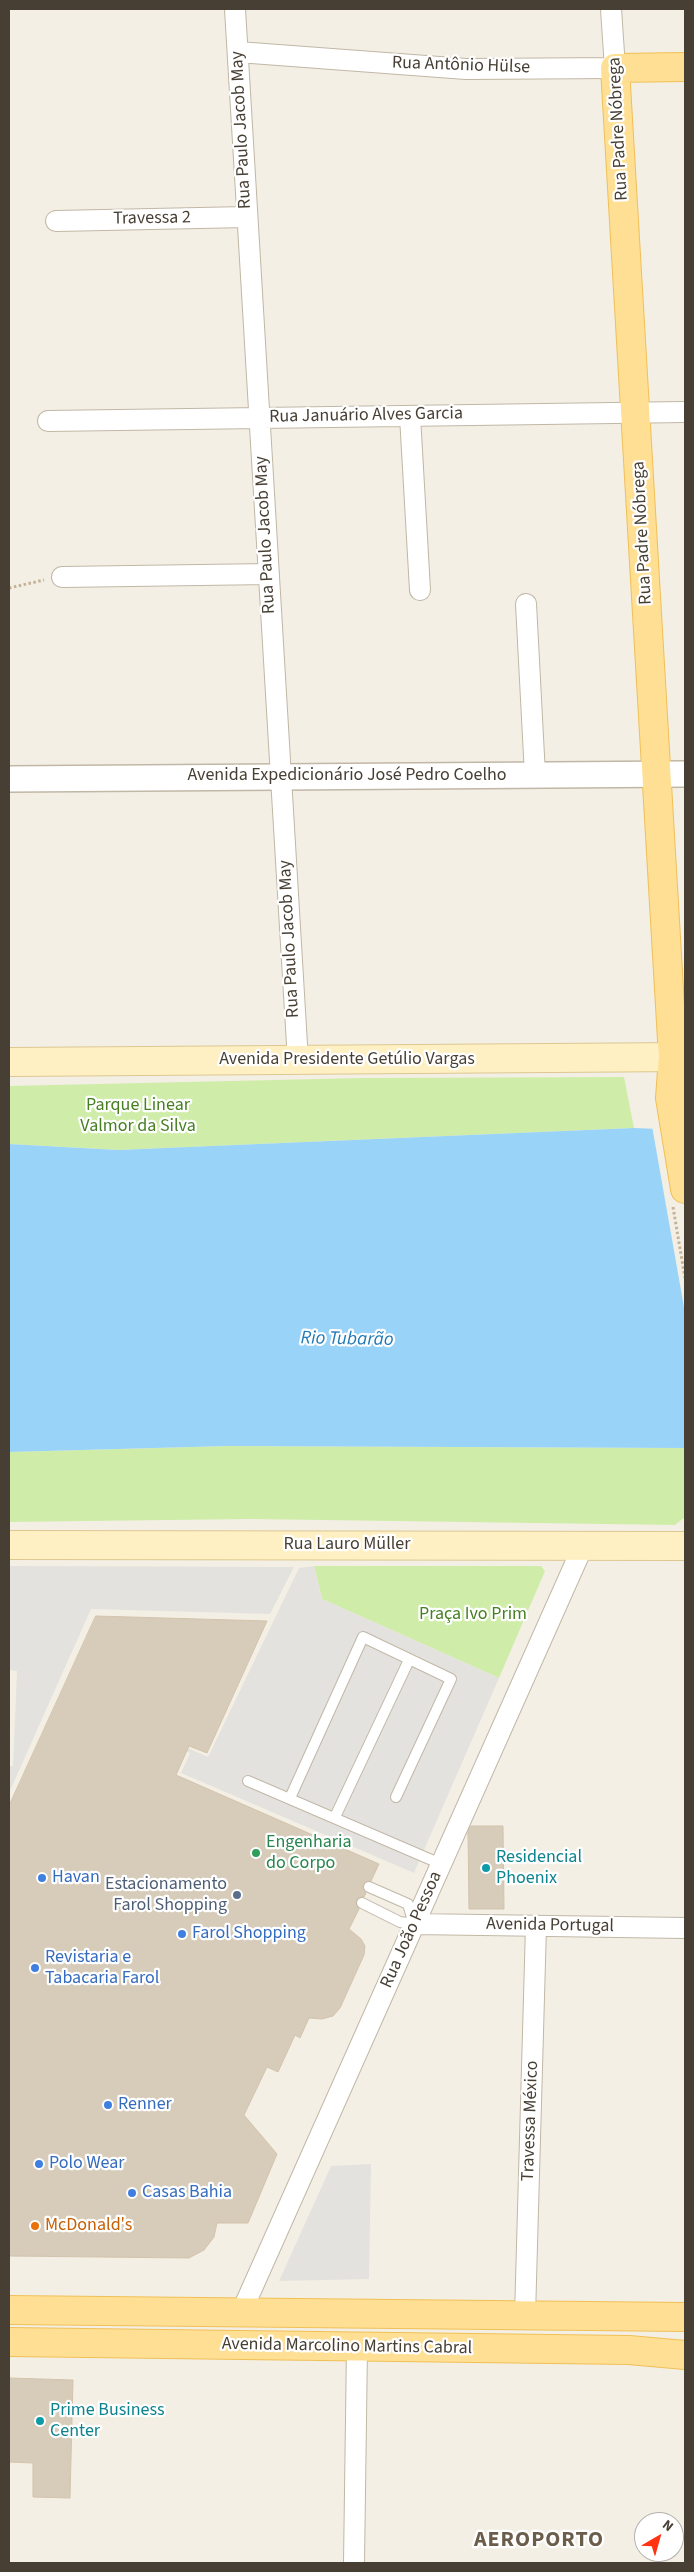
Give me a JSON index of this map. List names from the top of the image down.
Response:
{
  "streets": {
    "main road": [
      "Rua Antônio Hülse",
      "Rua Padre Nóbrega",
      "Avenida Presidente Getúlio Vargas",
      "Rua Lauro Müller",
      "Avenida Marcolino Martins Cabral"
    ],
    "street": [
      "Rua Paulo Jacob May",
      "Travessa 2",
      "Rua Januário Alves Garcia",
      "Avenida Expedicionário José Pedro Coelho",
      "Avenida Portugal",
      "Rua João Pessoa",
      "Travessa México"
    ]
  },
  "crossings": [
    ["Rua Antônio Hülse", "Rua Padre Nóbrega"],
    ["Rua Antônio Hülse", "Rua Paulo Jacob May"],
    ["Rua Padre Nóbrega", "Rua Januário Alves Garcia"],
    ["Rua Padre Nóbrega", "Avenida Expedicionário José Pedro Coelho"],
    ["Rua Padre Nóbrega", "Avenida Presidente Getúlio Vargas"],
    ["Rua Paulo Jacob May", "Travessa 2"],
    ["Rua Paulo Jacob May", "Rua Januário Alves Garcia"],
    ["Rua Paulo Jacob May", "Avenida Expedicionário José Pedro Coelho"],
    ["Rua Paulo Jacob May", "Avenida Presidente Getúlio Vargas"],
    ["Rua Lauro Müller", "Rua João Pessoa"],
    ["Avenida Portugal", "Rua João Pessoa"],
    ["Avenida Portugal", "Travessa México"],
    ["Rua João Pessoa", "Avenida Marcolino Martins Cabral"],
    ["Travessa México", "Avenida Marcolino Martins Cabral"]
  ],
  "districts": ["AEROPORTO"],
  "water": ["Rio Tubarão"],
  "parks": ["Parque Linear Valmor da Silva", "Praça Ivo Prim"],
  "places": [
    "Engenharia do Corpo",
    "Residencial Phoenix",
    "Havan",
    "Estacionamento Farol Shopping",
    "Farol Shopping",
    "Revistaria e Tabacaria Farol",
    "Renner",
    "Polo Wear",
    "Casas Bahia",
    "McDonald's",
    "Prime Business Center"
  ],
  "north": "top right"
}
